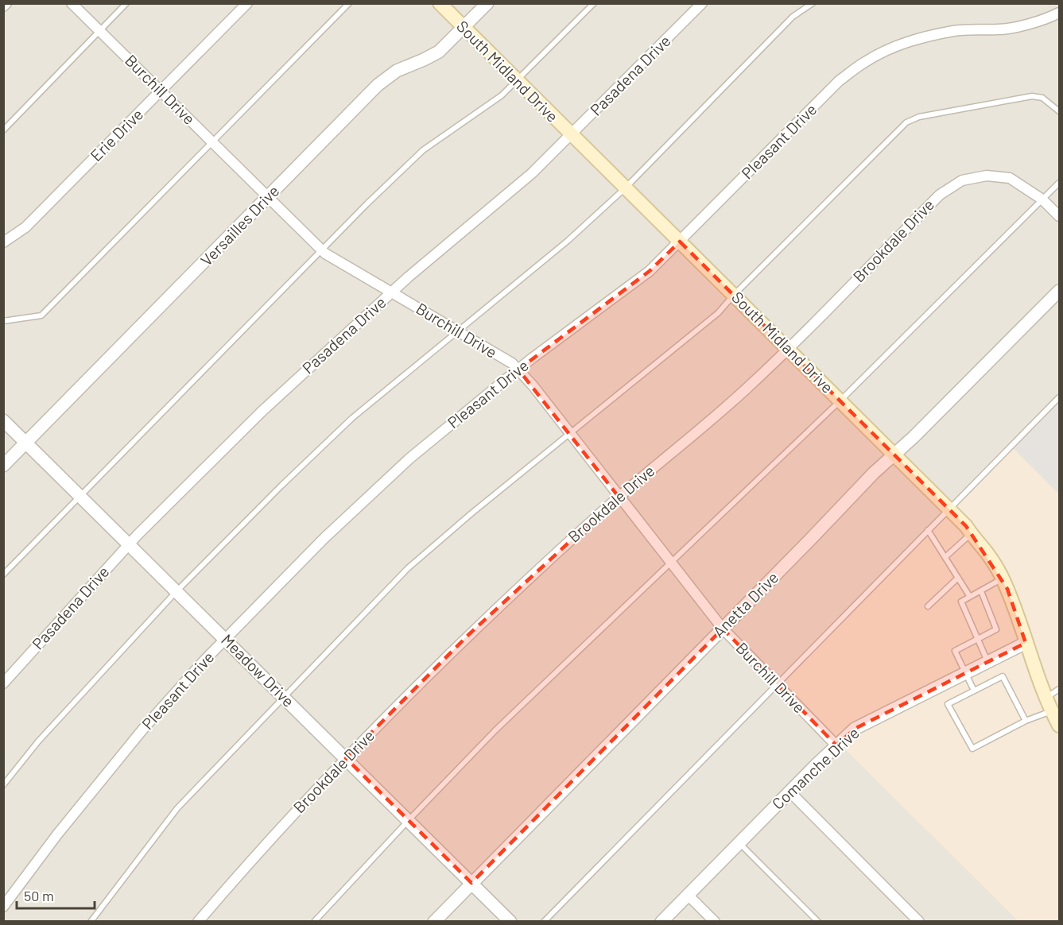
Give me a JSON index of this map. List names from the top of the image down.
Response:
{
  "streets": {
    "main road": ["South Midland Drive"],
    "street": [
      "Pasadena Drive",
      "Burchill Drive",
      "Erie Drive",
      "Pleasant Drive",
      "Versailles Drive",
      "Brookdale Drive",
      "Anetta Drive",
      "Meadow Drive",
      "Comanche Drive"
    ]
  },
  "crossings": [
    ["South Midland Drive", "Pasadena Drive"],
    ["South Midland Drive", "Pleasant Drive"],
    ["South Midland Drive", "Versailles Drive"],
    ["South Midland Drive", "Brookdale Drive"],
    ["South Midland Drive", "Anetta Drive"],
    ["South Midland Drive", "Comanche Drive"],
    ["Pasadena Drive", "Burchill Drive"],
    ["Pasadena Drive", "Meadow Drive"],
    ["Burchill Drive", "Erie Drive"],
    ["Burchill Drive", "Pleasant Drive"],
    ["Burchill Drive", "Versailles Drive"],
    ["Burchill Drive", "Brookdale Drive"],
    ["Burchill Drive", "Anetta Drive"],
    ["Burchill Drive", "Comanche Drive"],
    ["Pleasant Drive", "Meadow Drive"],
    ["Versailles Drive", "Meadow Drive"],
    ["Brookdale Drive", "Meadow Drive"],
    ["Anetta Drive", "Meadow Drive"]
  ],
  "scale_bar": "50 m"
}
